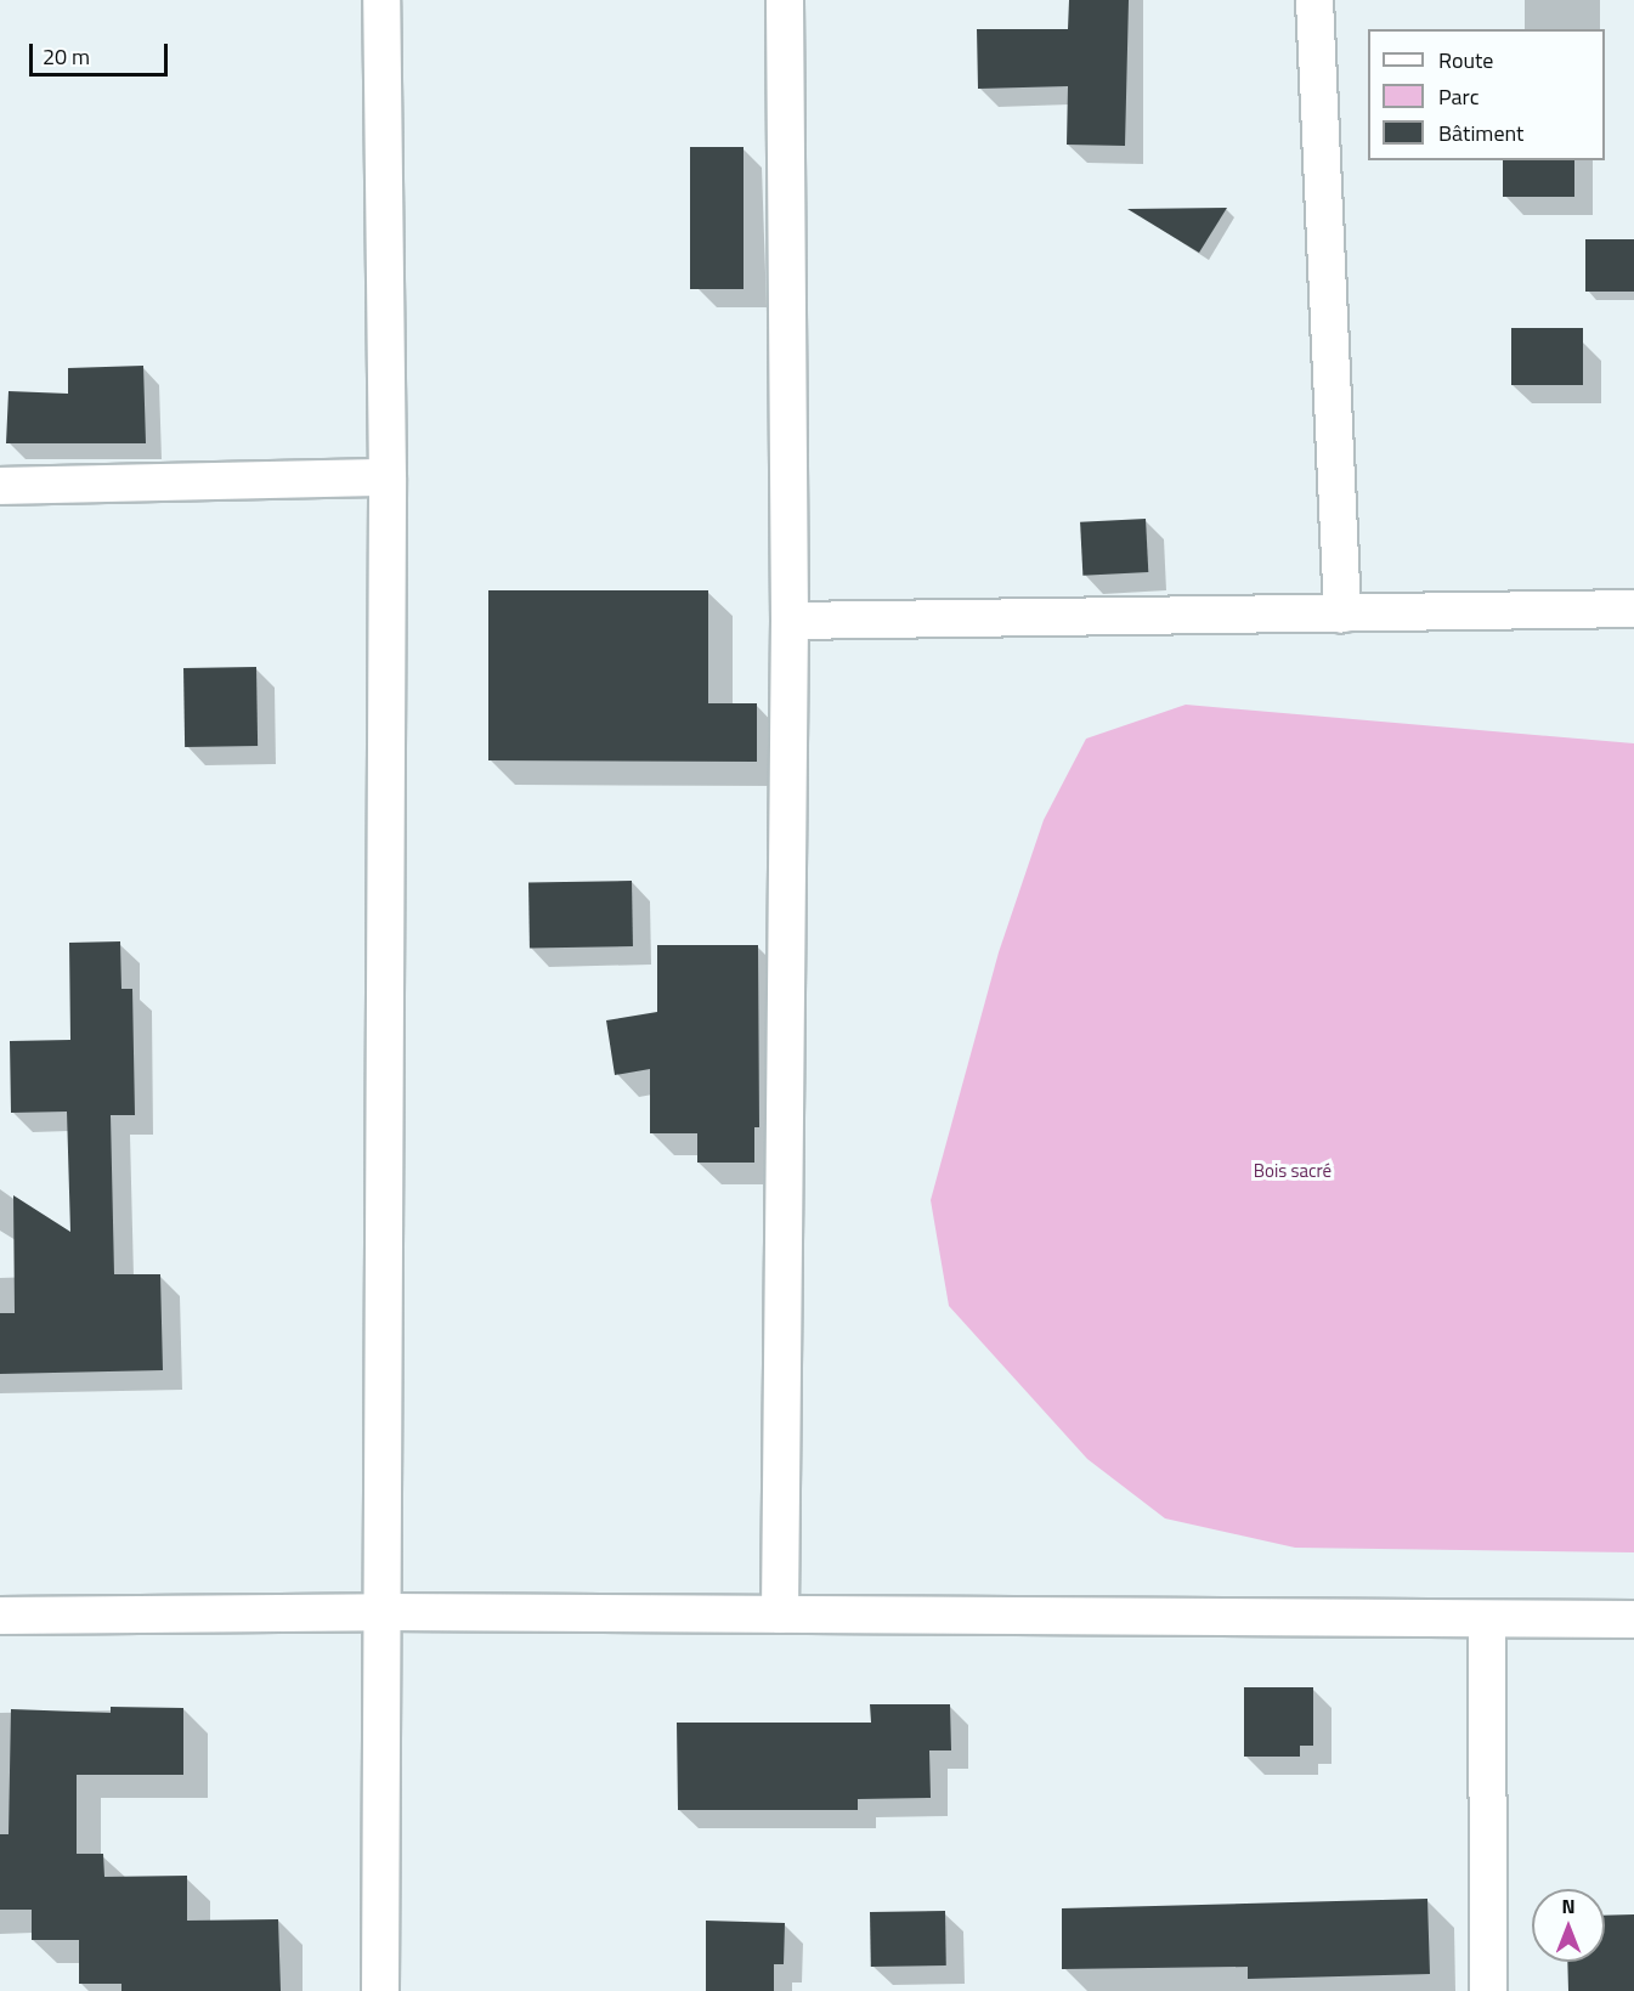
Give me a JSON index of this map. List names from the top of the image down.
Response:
{
  "parks": ["Bois sacré"],
  "legend": ["Route", "Parc", "Bâtiment"],
  "scale_bar": "20 m",
  "north": "top"
}
